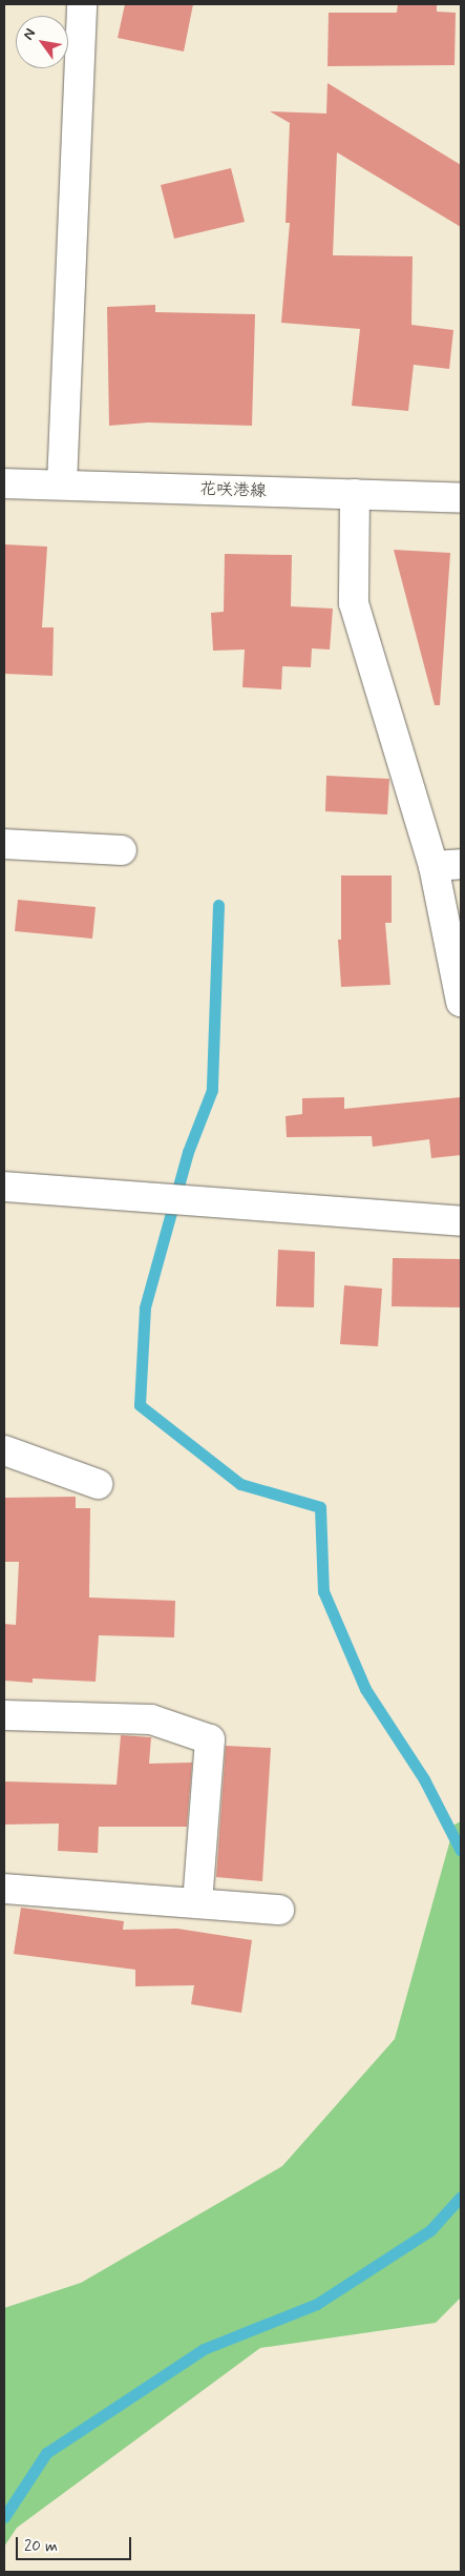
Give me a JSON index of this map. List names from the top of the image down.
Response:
{
  "streets": {
    "street": ["花咲港線"]
  },
  "scale_bar": "20 m",
  "north": "top left"
}
